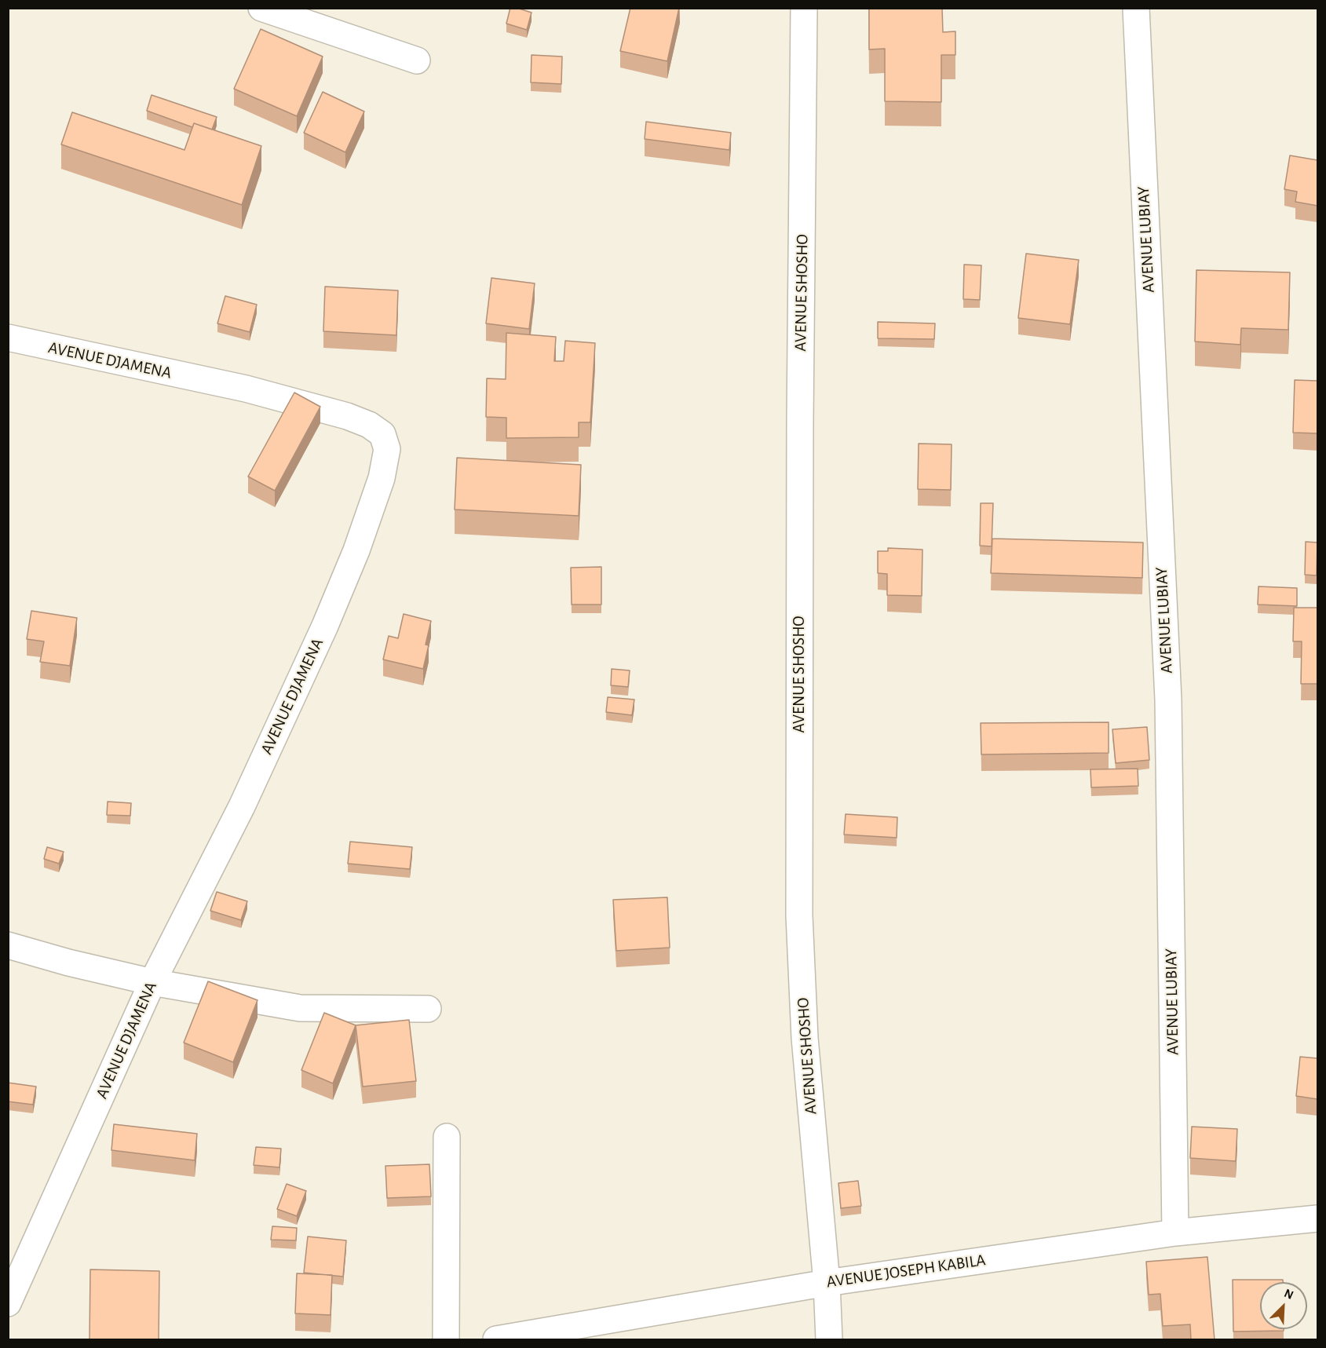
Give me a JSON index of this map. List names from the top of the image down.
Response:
{
  "streets": {
    "street": [
      "AVENUE LUBIAY",
      "AVENUE SHOSHO",
      "AVENUE DJAMENA",
      "AVENUE JOSEPH KABILA"
    ]
  },
  "crossings": [
    ["AVENUE LUBIAY", "AVENUE JOSEPH KABILA"],
    ["AVENUE SHOSHO", "AVENUE JOSEPH KABILA"]
  ],
  "north": "top right"
}
